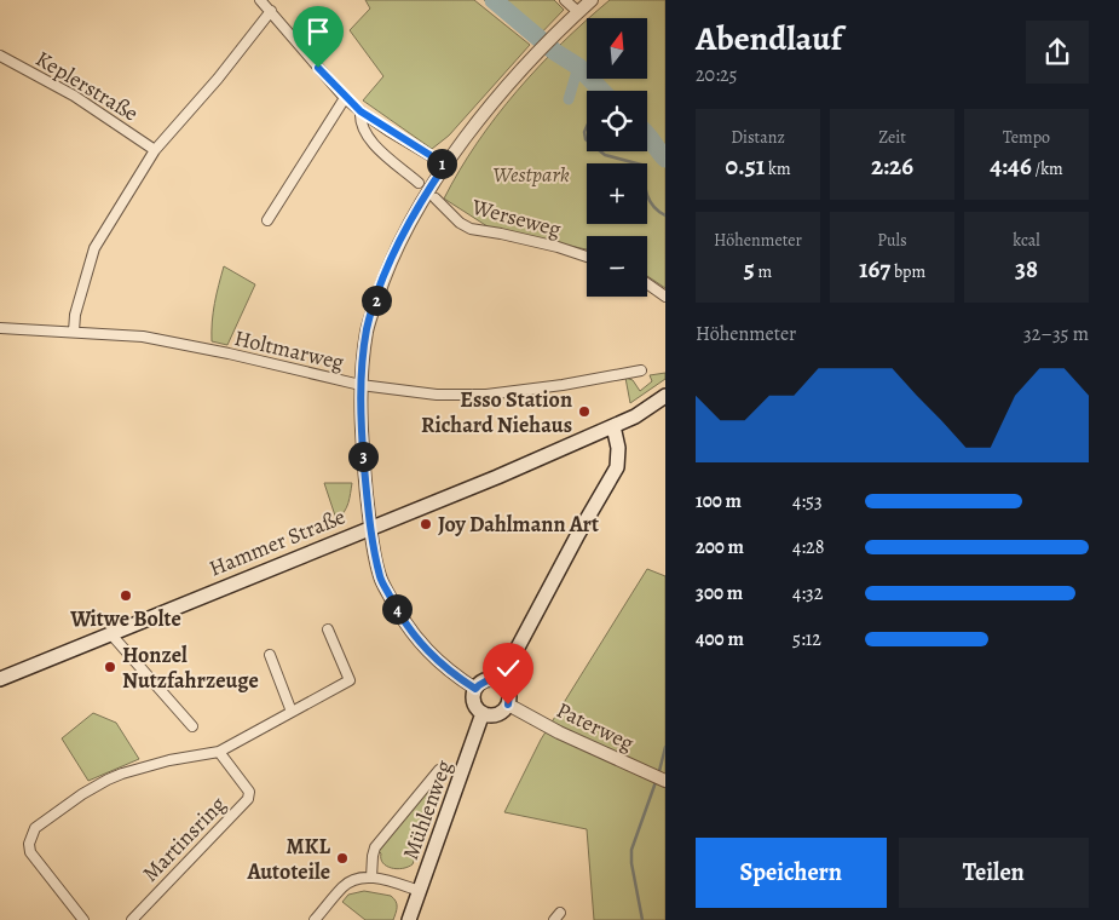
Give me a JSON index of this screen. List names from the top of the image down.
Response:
{
  "streets": {
    "main road": ["Hammer Straße", "Mühlenweg"],
    "street": [
      "Keplerstraße",
      "Werseweg",
      "Holtmarweg",
      "Paterweg",
      "Martinsring"
    ]
  },
  "crossings": [
    ["Paterweg", "Mühlenweg"]
  ],
  "parks": ["Westpark"],
  "places": [
    "Esso Station Richard Niehaus",
    "Joy Dahlmann Art",
    "Witwe Bolte",
    "Honzel Nutzfahrzeuge",
    "MKL Autoteile"
  ],
  "north": "top",
  "page": {
    "heading": ["Abendlauf", "20:25"],
    "map_buttons": ["+", "−"],
    "stats": [
      ["Distanz", "0.51 km"],
      ["Zeit", "2:26"],
      ["Tempo", "4:46 /km"],
      ["Höhenmeter", "5 m"],
      ["Puls", "167 bpm"],
      ["kcal", "38"]
    ],
    "pins": [
      "1",
      "2",
      "3",
      "4"
    ],
    "chart": ["Höhenmeter", "32–35 m"],
    "list": [
      {
        "name": "100 m",
        "note": "4:53"
      },
      {
        "name": "200 m",
        "note": "4:28"
      },
      {
        "name": "300 m",
        "note": "4:32"
      },
      {
        "name": "400 m",
        "note": "5:12"
      }
    ],
    "buttons": ["Speichern", "Teilen"]
  }
}
